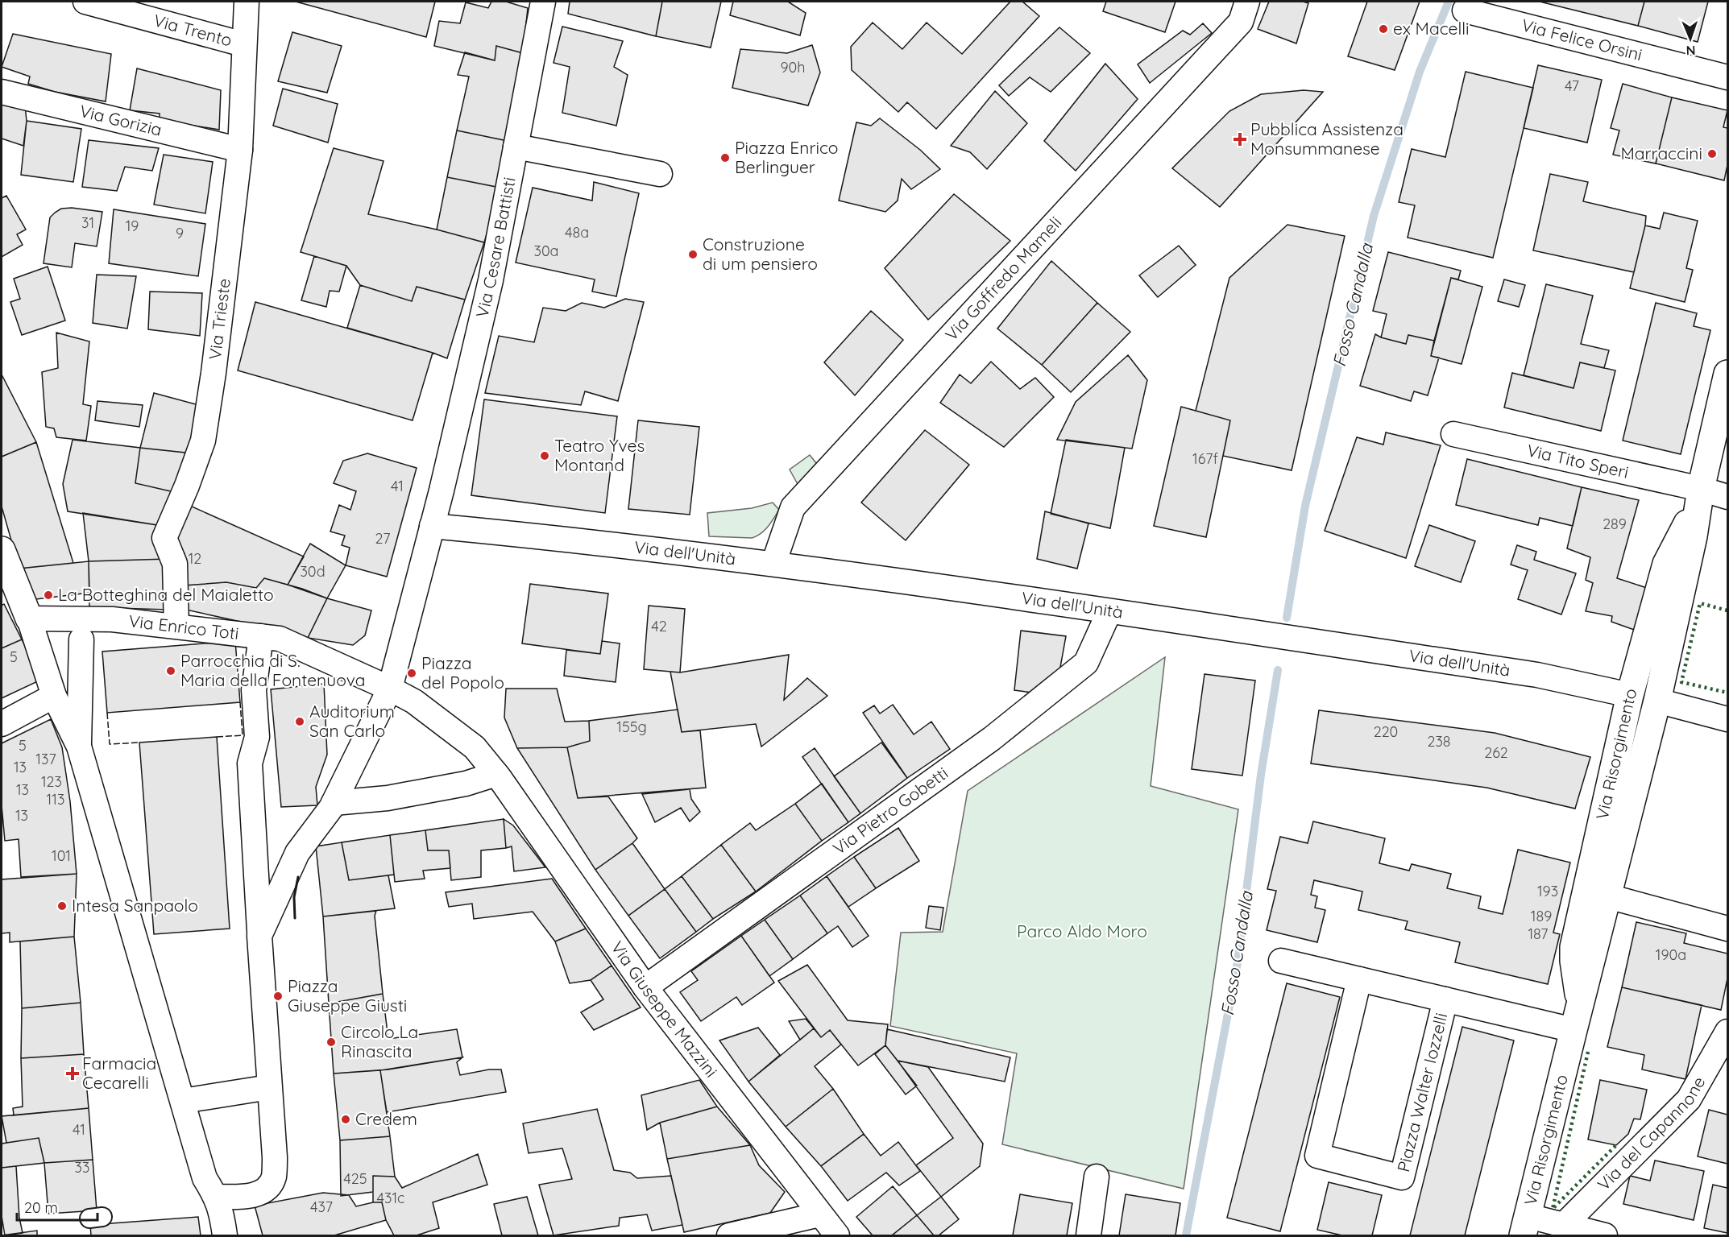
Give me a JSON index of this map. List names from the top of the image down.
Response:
{
  "streets": {
    "main road": ["Via Risorgimento"],
    "street": [
      "Via Trento",
      "Via Felice Orsini",
      "Via Gorizia",
      "Via Cesare Battisti",
      "Via Goffredo Mameli",
      "Via Trieste",
      "Via Tito Speri",
      "Via dell'Unità",
      "Via Enrico Toti",
      "Via Pietro Gobetti",
      "Via Giuseppe Mazzini",
      "Piazza Walter Iozzelli",
      "Via del Capannone"
    ]
  },
  "crossings": [
    ["Via Trento", "Via Trieste"],
    ["Via Gorizia", "Via Trieste"],
    ["Via Cesare Battisti", "Via dell'Unità"],
    ["Via Cesare Battisti", "Via Enrico Toti"],
    ["Via Cesare Battisti", "Via Giuseppe Mazzini"],
    ["Via Goffredo Mameli", "Via dell'Unità"],
    ["Via Trieste", "Via Enrico Toti"],
    ["Via Tito Speri", "Via Risorgimento"],
    ["Via dell'Unità", "Via Risorgimento"],
    ["Via dell'Unità", "Via Pietro Gobetti"],
    ["Via Enrico Toti", "Via Giuseppe Mazzini"],
    ["Via Pietro Gobetti", "Via Giuseppe Mazzini"]
  ],
  "water": ["Fosso Candalla"],
  "parks": ["Parco Aldo Moro"],
  "places": {
    "other": [
      "ex Macelli",
      "Marraccini",
      "Piazza Enrico Berlinguer",
      "Construzione di um pensiero",
      "Teatro Yves Montand",
      "La Botteghina del Maialetto",
      "Parrocchia di S. Maria della Fontenuova",
      "Piazza del Popolo",
      "Auditorium San Carlo",
      "Intesa Sanpaolo",
      "Piazza Giuseppe Giusti",
      "Circolo La Rinascita",
      "Credem"
    ],
    "health": ["Pubblica Assistenza Monsummanese", "Farmacia Cecarelli"]
  },
  "house_numbers": [
    "90h",
    "47",
    "31",
    "19",
    "48a",
    "9",
    "30a",
    "167f",
    "41",
    "289",
    "27",
    "12",
    "30d",
    "42",
    "5",
    "155g",
    "220",
    "238",
    "5",
    "262",
    "137",
    "13",
    "123",
    "13",
    "113",
    "13",
    "101",
    "193",
    "189",
    "187",
    "190a",
    "41",
    "33",
    "425",
    "431c",
    "437"
  ],
  "scale_bar": "20 m",
  "north": "bottom"
}
